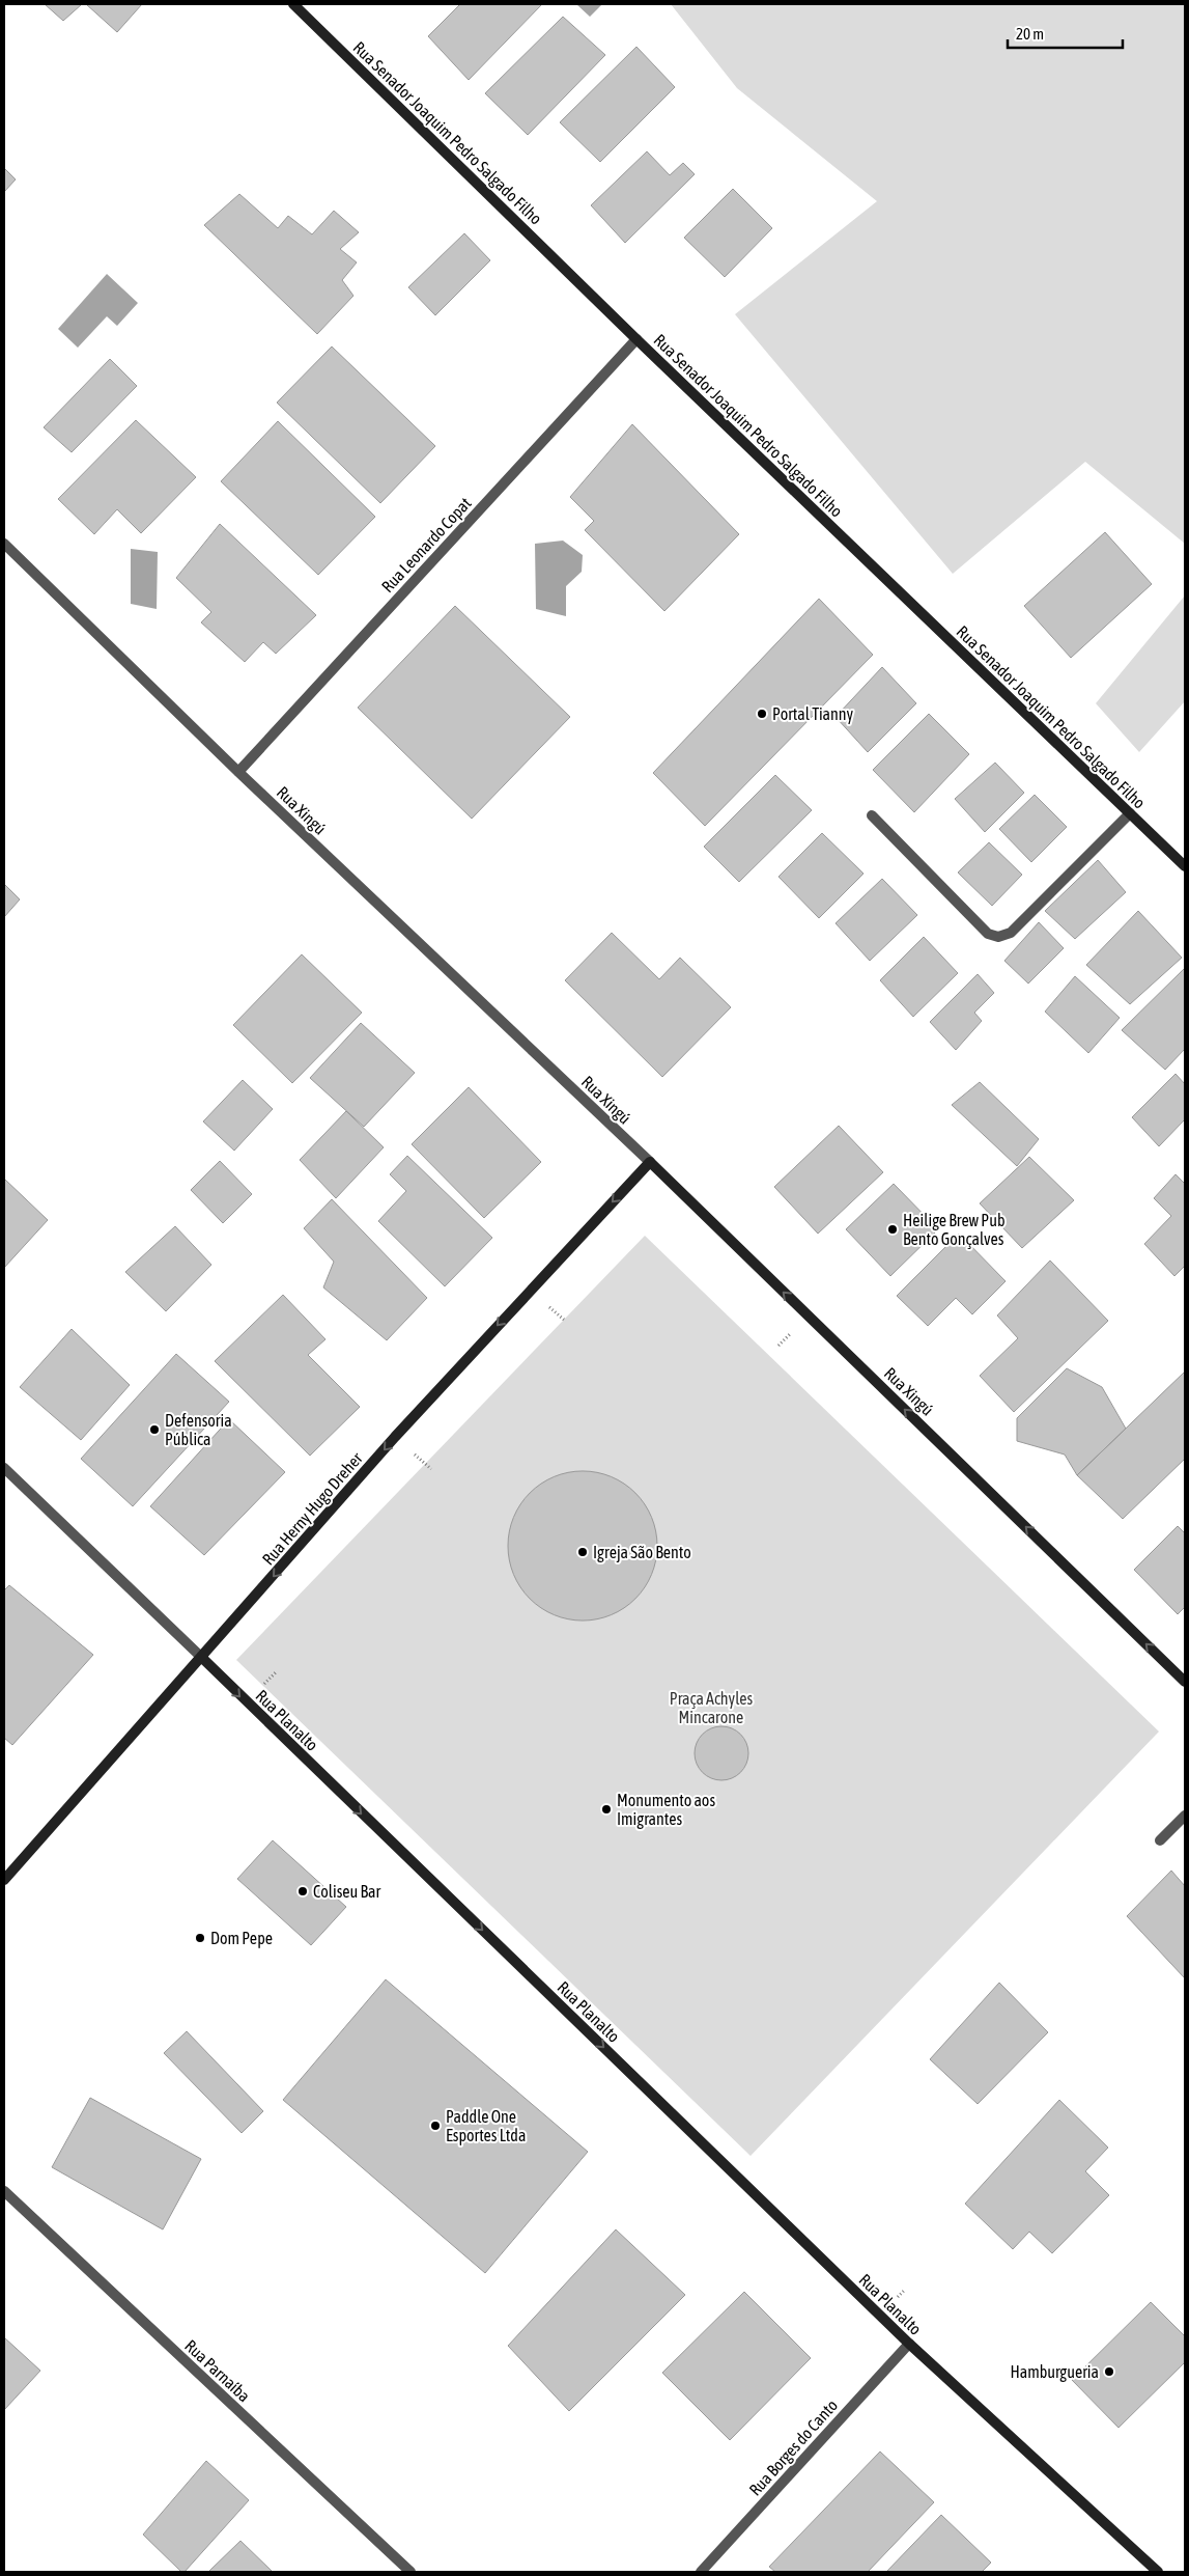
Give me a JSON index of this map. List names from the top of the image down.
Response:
{
  "streets": {
    "main road": [
      "Rua Senador Joaquim Pedro Salgado Filho",
      "Rua Xingú",
      "Rua Herny Hugo Dreher",
      "Rua Planalto"
    ],
    "street": ["Rua Leonardo Copat", "Rua Parnaíba", "Rua Borges do Canto"]
  },
  "crossings": [
    ["Rua Senador Joaquim Pedro Salgado Filho", "Rua Leonardo Copat"],
    ["Rua Leonardo Copat", "Rua Xingú"],
    ["Rua Xingú", "Rua Herny Hugo Dreher"],
    ["Rua Herny Hugo Dreher", "Rua Planalto"],
    ["Rua Planalto", "Rua Borges do Canto"]
  ],
  "one_way": ["Rua Xingú", "Rua Herny Hugo Dreher", "Rua Planalto"],
  "parks": ["Praça Achyles Mincarone"],
  "places": [
    "Portal Tianny",
    "Heilige Brew Pub Bento Gonçalves",
    "Defensoria Pública",
    "Igreja São Bento",
    "Monumento aos Imigrantes",
    "Coliseu Bar",
    "Dom Pepe",
    "Paddle One Esportes Ltda",
    "Hamburgueria"
  ],
  "scale_bar": "20 m"
}
